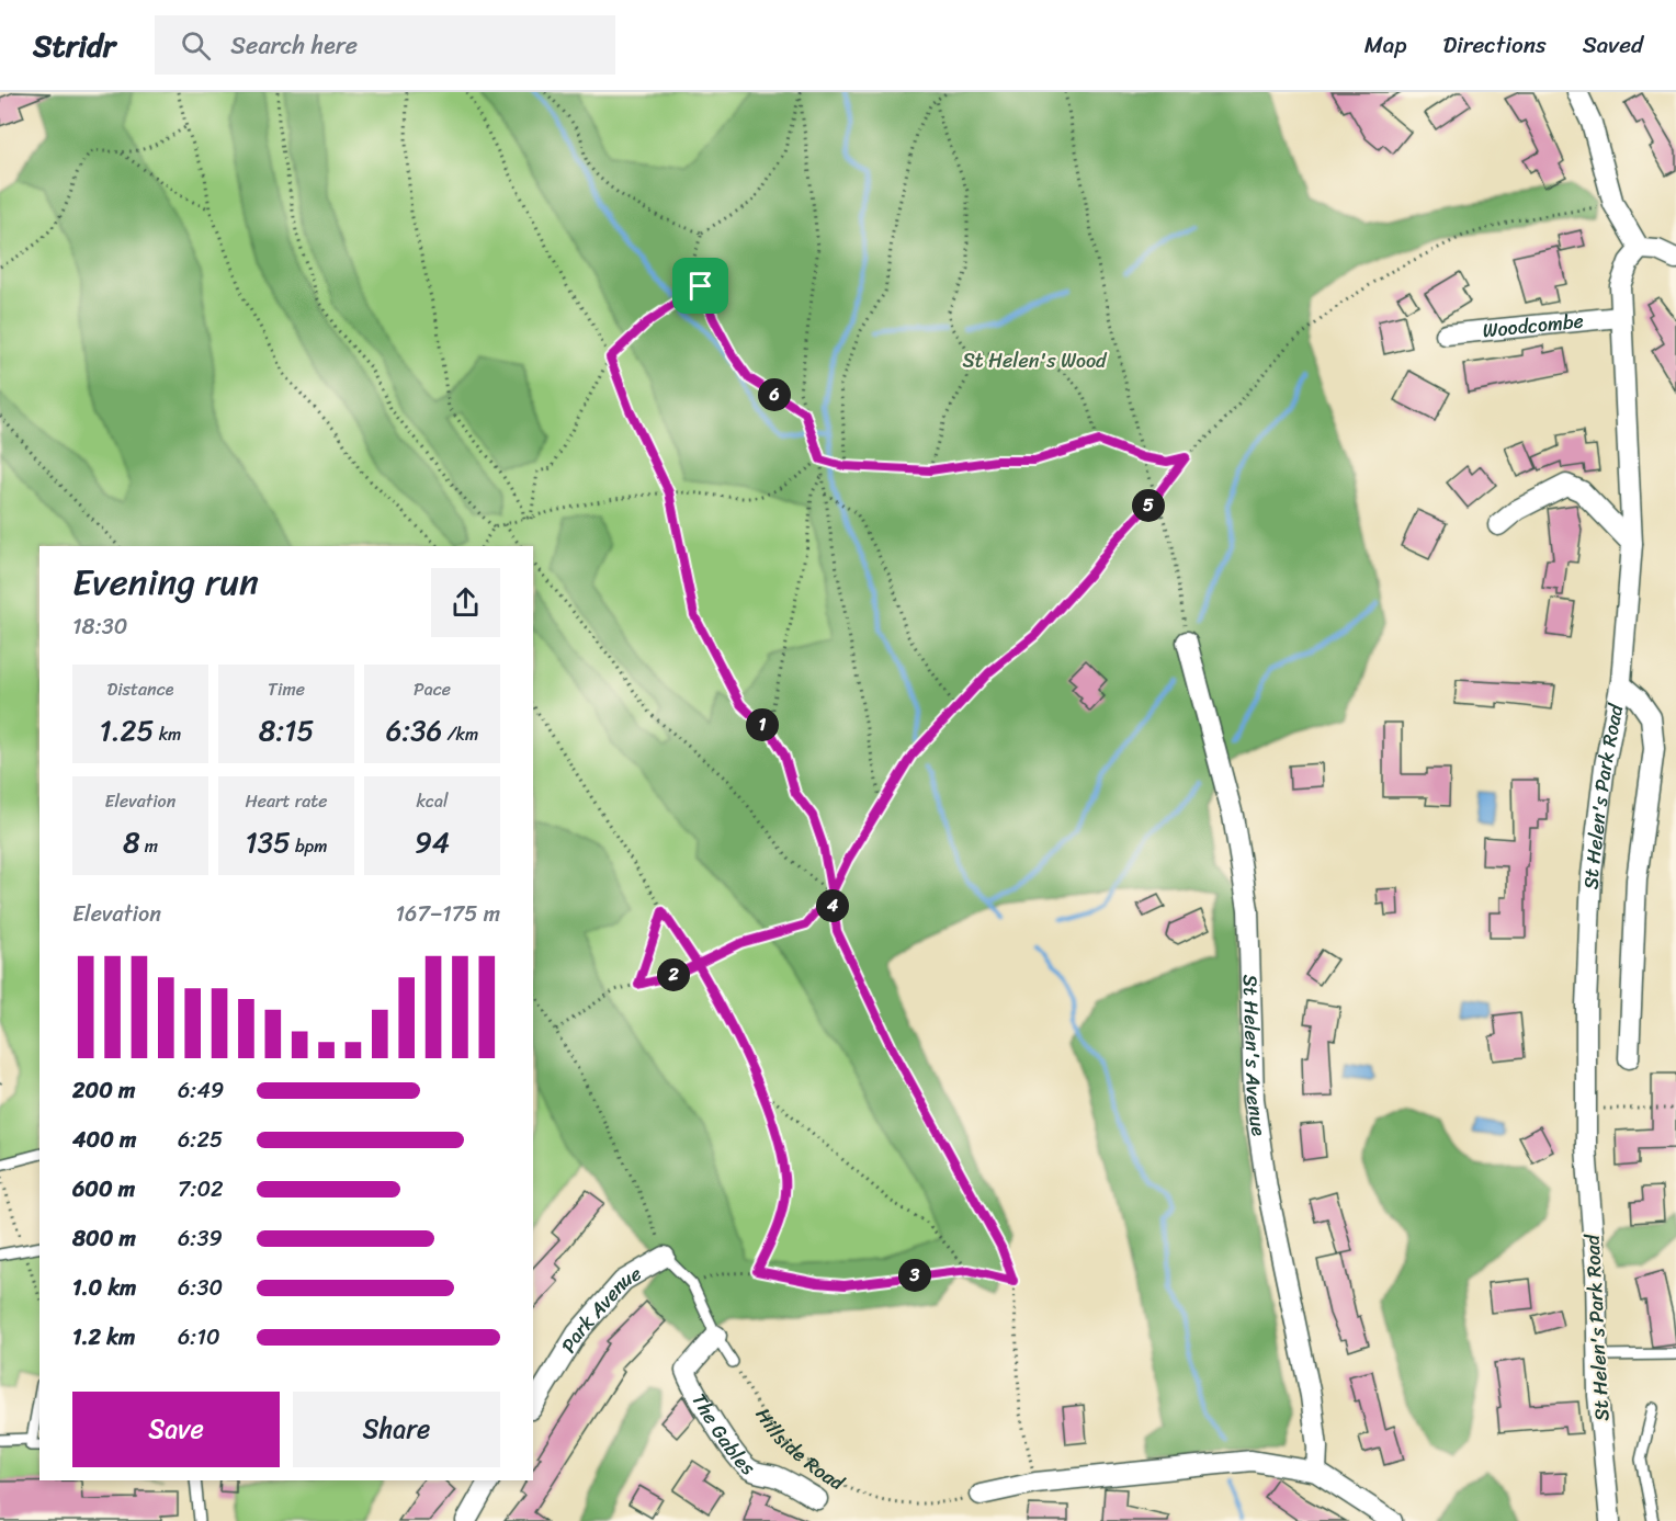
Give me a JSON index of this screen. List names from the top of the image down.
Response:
{
  "streets": {
    "street": [
      "Woodcombe",
      "St Helen's Park Road",
      "St Helen's Avenue",
      "Park Avenue",
      "The Gables"
    ],
    "path": ["Hillside Road"]
  },
  "crossings": [
    ["Woodcombe", "St Helen's Park Road"]
  ],
  "parks": ["St Helen's Wood"],
  "page": {
    "header": "Stridr",
    "search": "Search here",
    "nav": ["Map", "Directions", "Saved"],
    "pins": [
      "6",
      "5",
      "1",
      "4",
      "2",
      "3"
    ],
    "heading": ["Evening run", "18:30"],
    "stats": [
      ["Distance", "1.25 km"],
      ["Time", "8:15"],
      ["Pace", "6:36 /km"],
      ["Elevation", "8 m"],
      ["Heart rate", "135 bpm"],
      ["kcal", "94"]
    ],
    "chart": ["Elevation", "167–175 m"],
    "list": [
      {
        "name": "200 m",
        "note": "6:49"
      },
      {
        "name": "400 m",
        "note": "6:25"
      },
      {
        "name": "600 m",
        "note": "7:02"
      },
      {
        "name": "800 m",
        "note": "6:39"
      },
      {
        "name": "1.0 km",
        "note": "6:30"
      },
      {
        "name": "1.2 km",
        "note": "6:10"
      }
    ],
    "buttons": ["Save", "Share"]
  }
}
